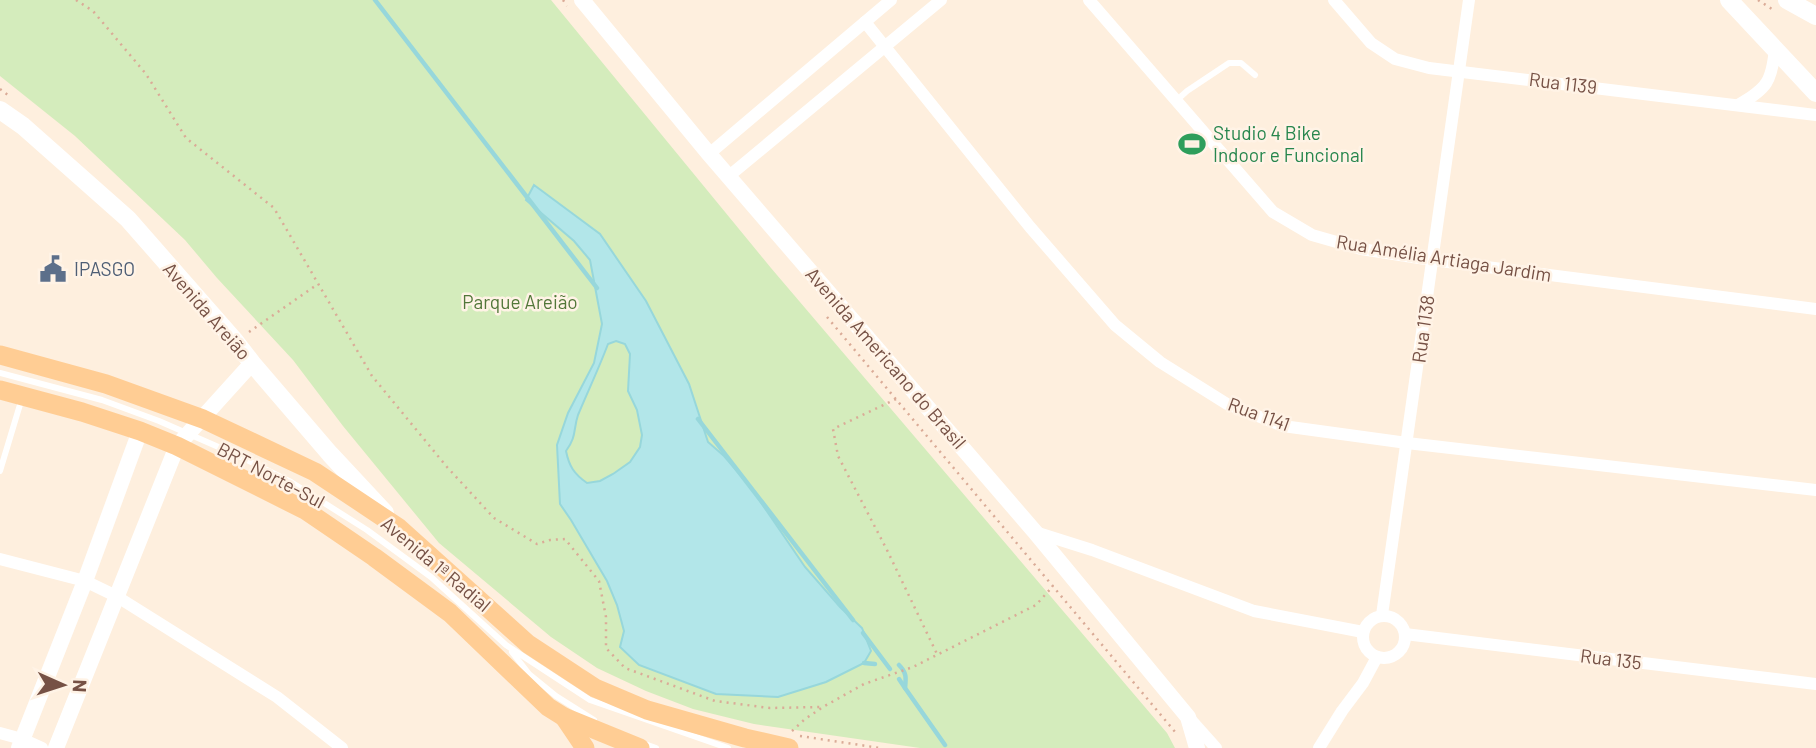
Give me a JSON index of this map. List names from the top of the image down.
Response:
{
  "streets": {
    "main road": ["Avenida Areião", "Avenida 1ª Radial"],
    "street": [
      "Rua 1139",
      "Rua Amélia Artiaga Jardim",
      "Rua 1138",
      "Avenida Americano do Brasil",
      "Rua 1141",
      "Rua 135"
    ],
    "lane": ["BRT Norte-Sul"]
  },
  "crossings": [
    ["Rua 1139", "Rua 1138"],
    ["Rua Amélia Artiaga Jardim", "Rua 1138"],
    ["Avenida Areião", "Avenida 1ª Radial"],
    ["Rua 1138", "Rua 1141"],
    ["Rua 1138", "Rua 135"],
    ["BRT Norte-Sul", "Avenida 1ª Radial"]
  ],
  "parks": ["Parque Areião"],
  "places": {
    "sports": ["Studio 4 Bike Indoor e Funcional"],
    "public building": ["IPASGO"]
  },
  "north": "right"
}
